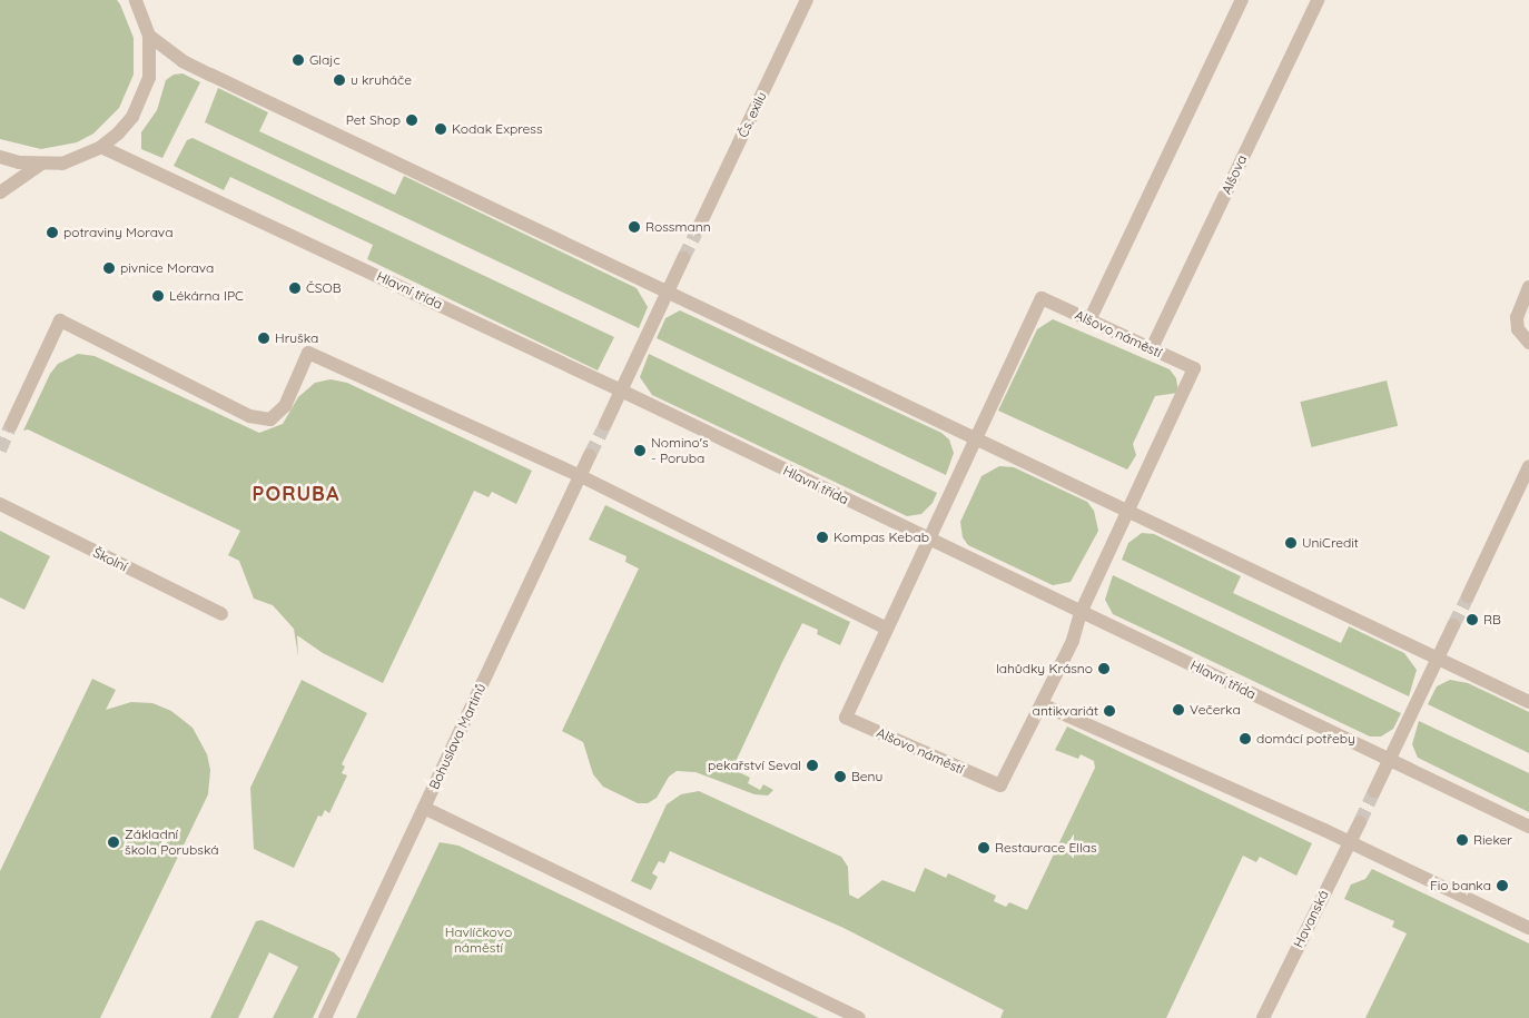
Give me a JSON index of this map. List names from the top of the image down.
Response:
{
  "streets": {
    "street": [
      "Čs. exilu",
      "Alšova",
      "Hlavní třída",
      "Alšovo náměstí",
      "Školní",
      "Bohuslava Martinů",
      "Havanská"
    ]
  },
  "crossings": [
    ["Alšova", "Alšovo náměstí"],
    ["Hlavní třída", "Alšovo náměstí"]
  ],
  "districts": ["PORUBA"],
  "parks": ["Havlíčkovo náměstí"],
  "places": [
    "Glajc",
    "u kruháče",
    "Pet Shop",
    "Kodak Express",
    "Rossmann",
    "potraviny Morava",
    "pivnice Morava",
    "ČSOB",
    "Lékárna IPC",
    "Hruška",
    "Nomino's - Poruba",
    "Kompas Kebab",
    "UniCredit",
    "RB",
    "lahůdky Krásno",
    "Večerka",
    "antikvariát",
    "domácí potřeby",
    "pekařství Seval",
    "Benu",
    "Rieker",
    "Základní škola Porubská",
    "Restaurace Ellas",
    "Fio banka"
  ]
}
